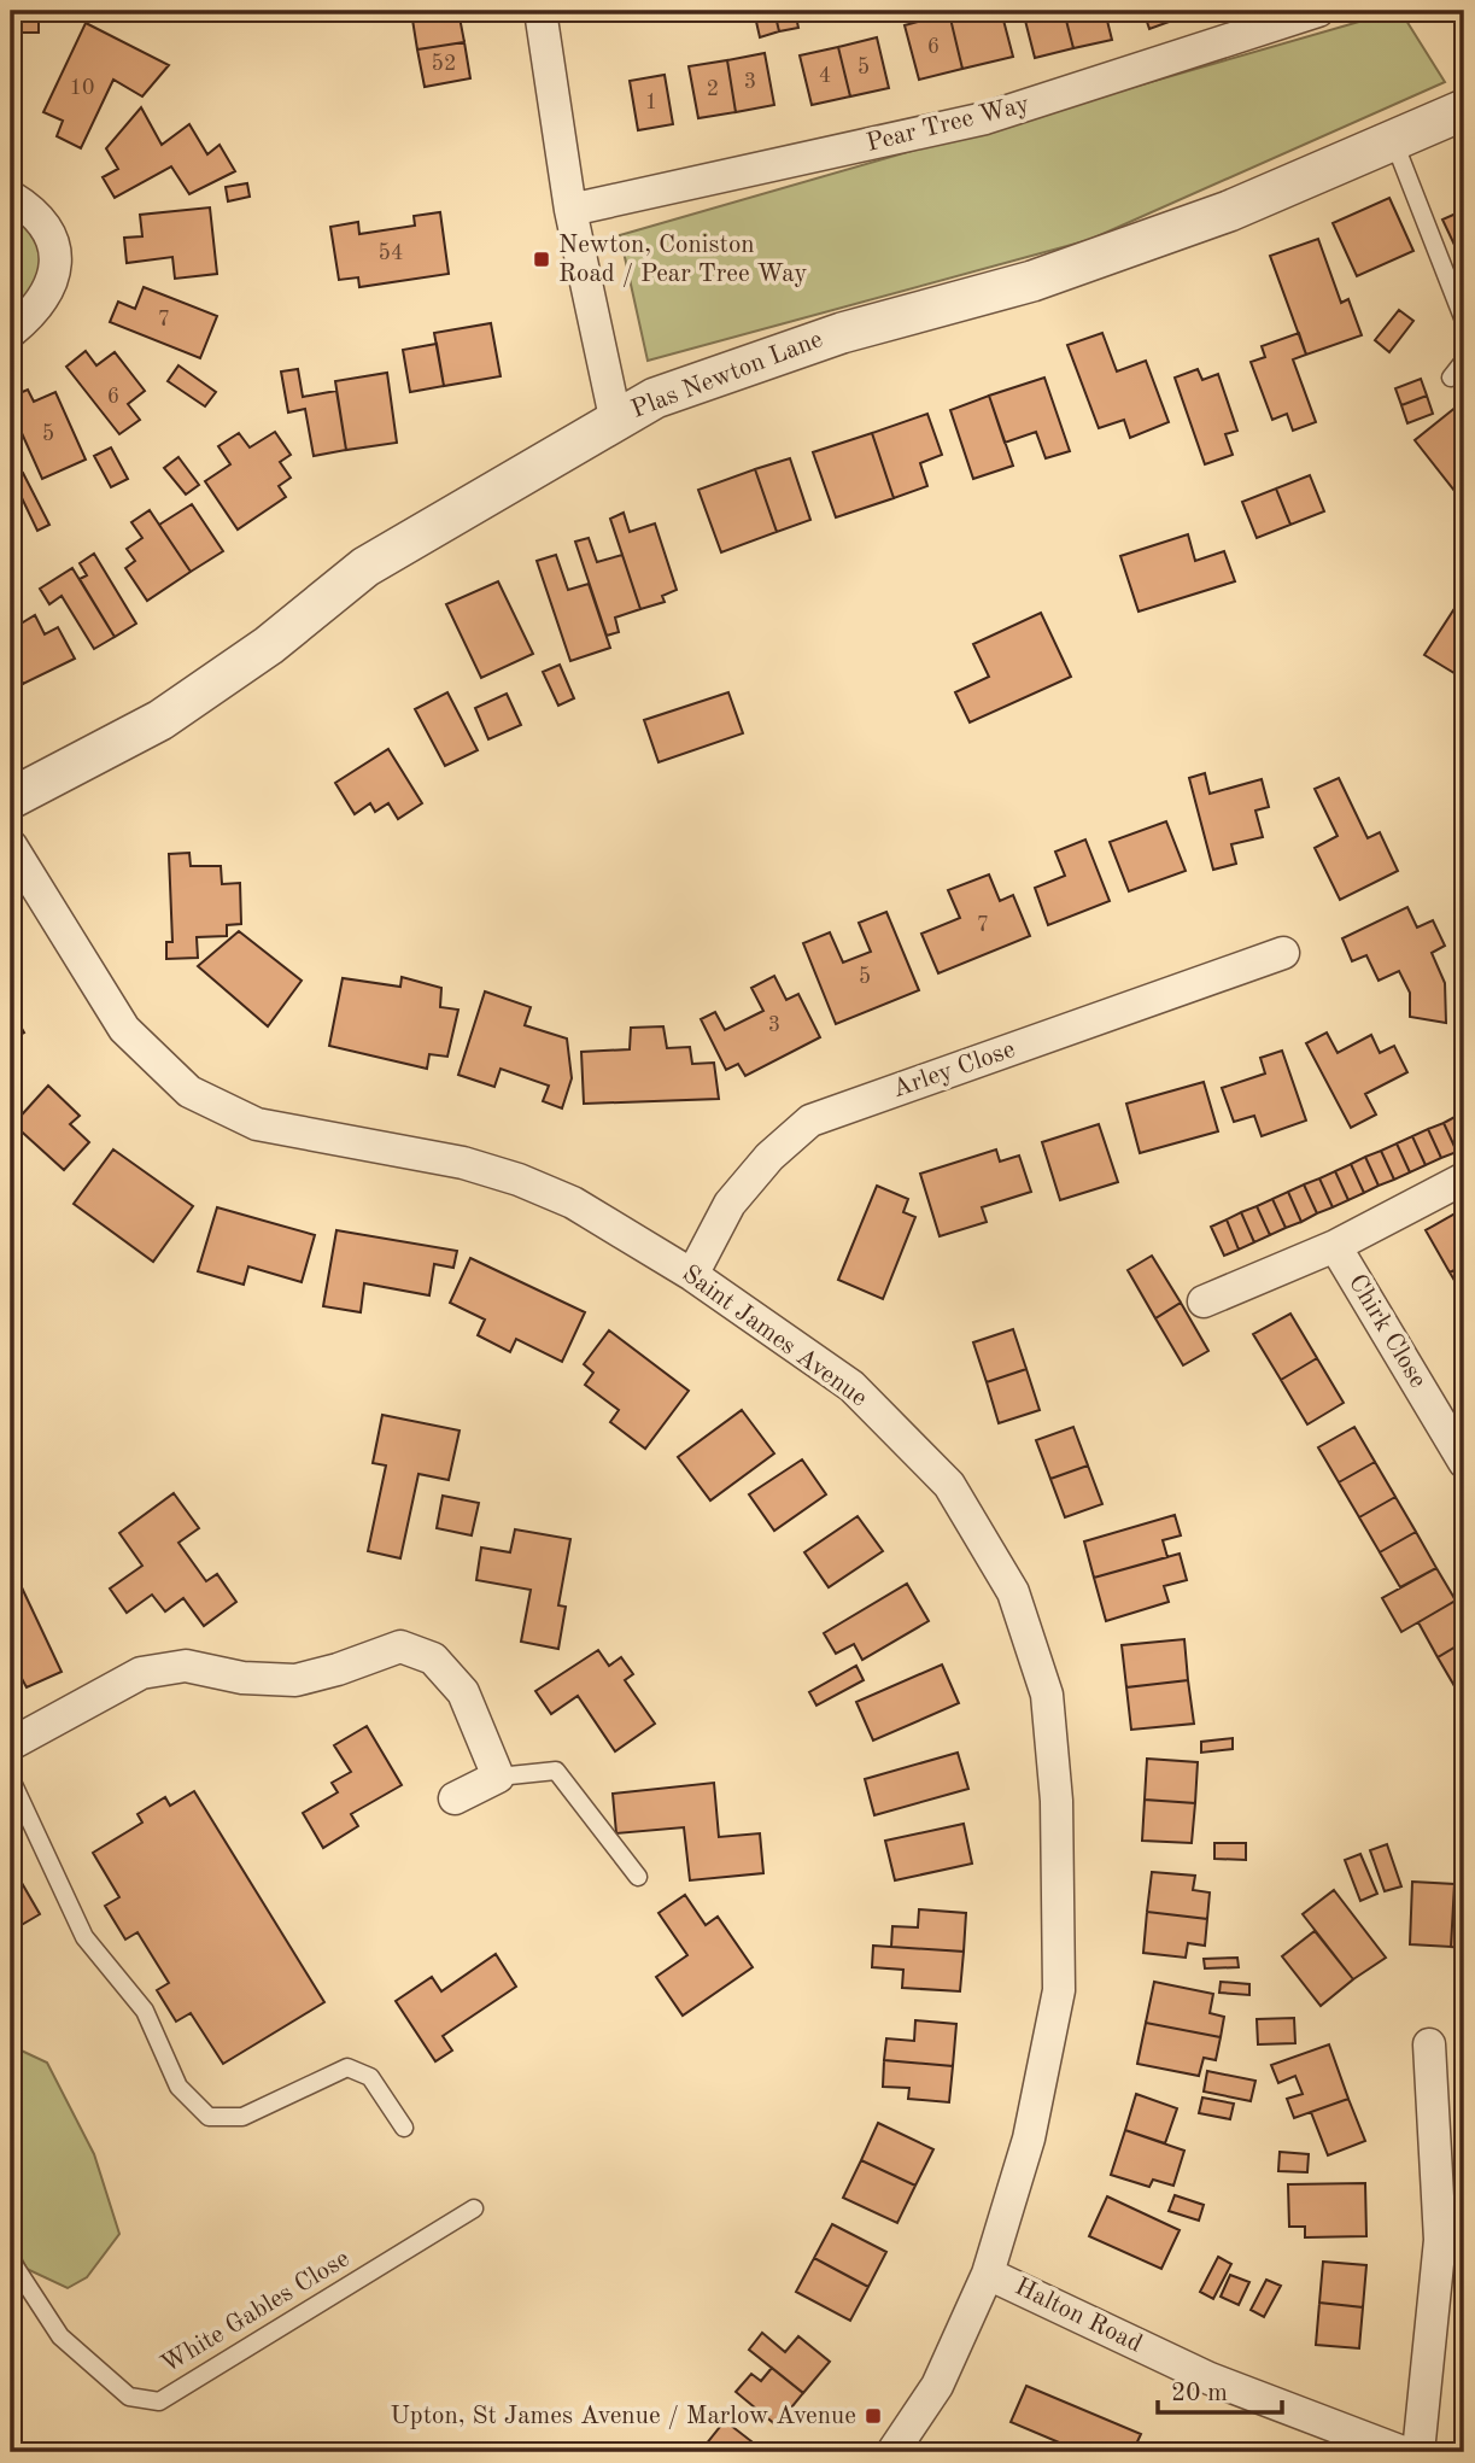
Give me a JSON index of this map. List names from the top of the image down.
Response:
{
  "streets": {
    "street": [
      "Pear Tree Way",
      "Plas Newton Lane",
      "Arley Close",
      "Chirk Close",
      "Saint James Avenue",
      "Halton Road"
    ],
    "lane": ["White Gables Close"]
  },
  "crossings": [
    ["Arley Close", "Saint James Avenue"],
    ["Saint James Avenue", "Halton Road"]
  ],
  "places": {
    "transit": ["Newton, Coniston Road / Pear Tree Way", "Upton, St James Avenue / Marlow Avenue"]
  },
  "house_numbers": [
    "6",
    "52",
    "5",
    "4",
    "3",
    "10",
    "2",
    "1",
    "54",
    "7",
    "6",
    "5",
    "7",
    "5",
    "3"
  ],
  "scale_bar": "20 m"
}
